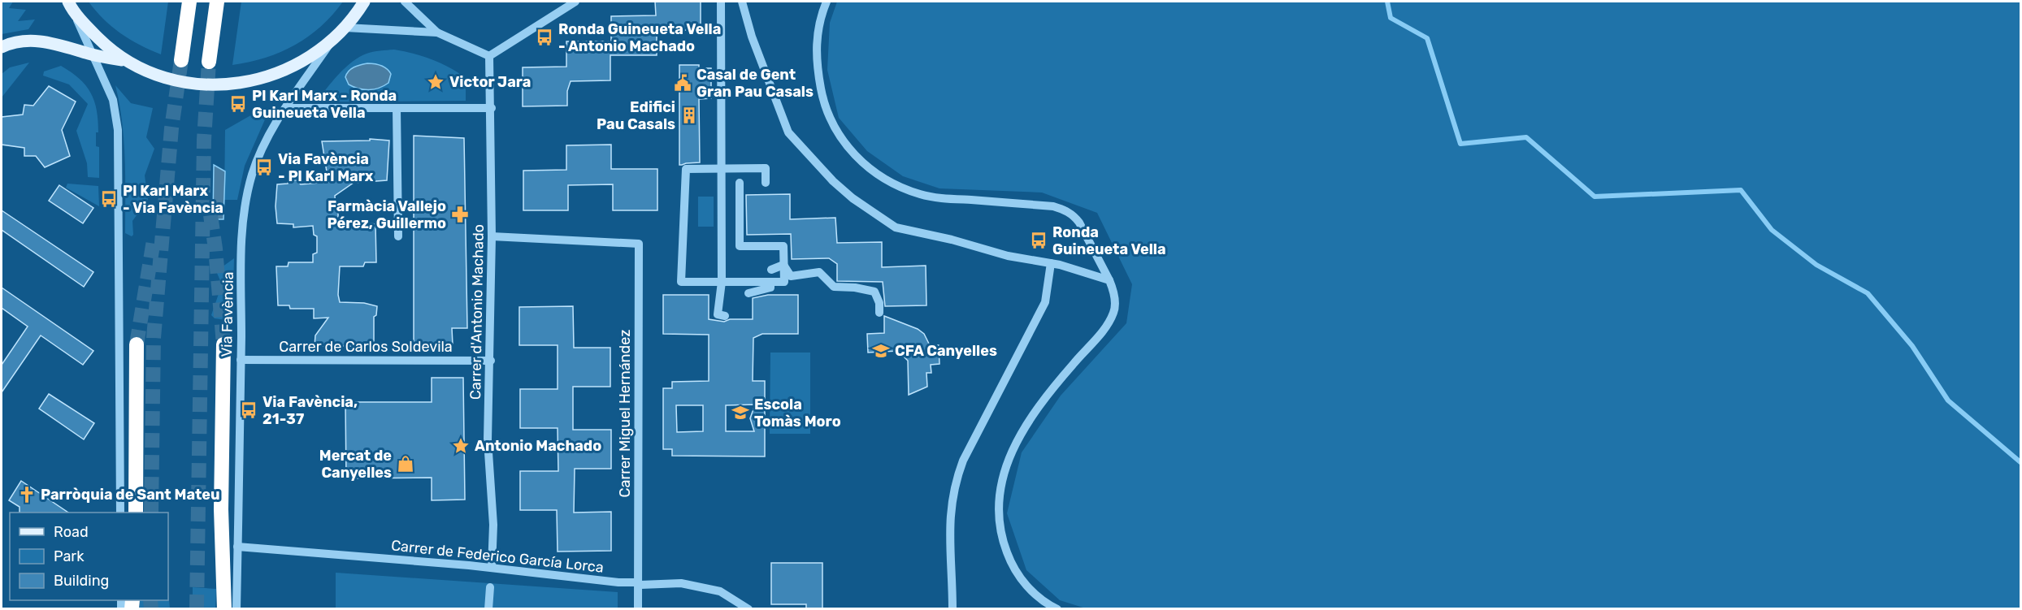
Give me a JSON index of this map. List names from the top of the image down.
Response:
{
  "streets": {
    "street": [
      "Carrer d'Antonio Machado",
      "Via Favència",
      "Carrer de Carlos Soldevila",
      "Carrer Miguel Hernández",
      "Carrer de Federico García Lorca"
    ]
  },
  "crossings": [
    ["Carrer d'Antonio Machado", "Carrer de Carlos Soldevila"],
    ["Carrer d'Antonio Machado", "Carrer Miguel Hernández"],
    ["Carrer d'Antonio Machado", "Carrer de Federico García Lorca"],
    ["Via Favència", "Carrer de Carlos Soldevila"],
    ["Via Favència", "Carrer de Federico García Lorca"],
    ["Carrer Miguel Hernández", "Carrer de Federico García Lorca"]
  ],
  "places": {
    "bus stop": [
      "Ronda Guineueta Vella - Antonio Machado",
      "Pl Karl Marx - Ronda Guineueta Vella",
      "Via Favència - Pl Karl Marx",
      "Pl Karl Marx - Via Favència",
      "Ronda Guineueta Vella",
      "Via Favència, 21-37"
    ],
    "place": ["Victor Jara", "Antonio Machado"],
    "public building": ["Casal de Gent Gran Pau Casals"],
    "building": ["Edifici Pau Casals"],
    "pharmacy": ["Farmàcia Vallejo Pérez, Guillermo"],
    "school or university": ["CFA Canyelles", "Escola Tomàs Moro"],
    "shop": ["Mercat de Canyelles"],
    "church": ["Parròquia de Sant Mateu"]
  },
  "legend": ["Road", "Park", "Building"]
}
